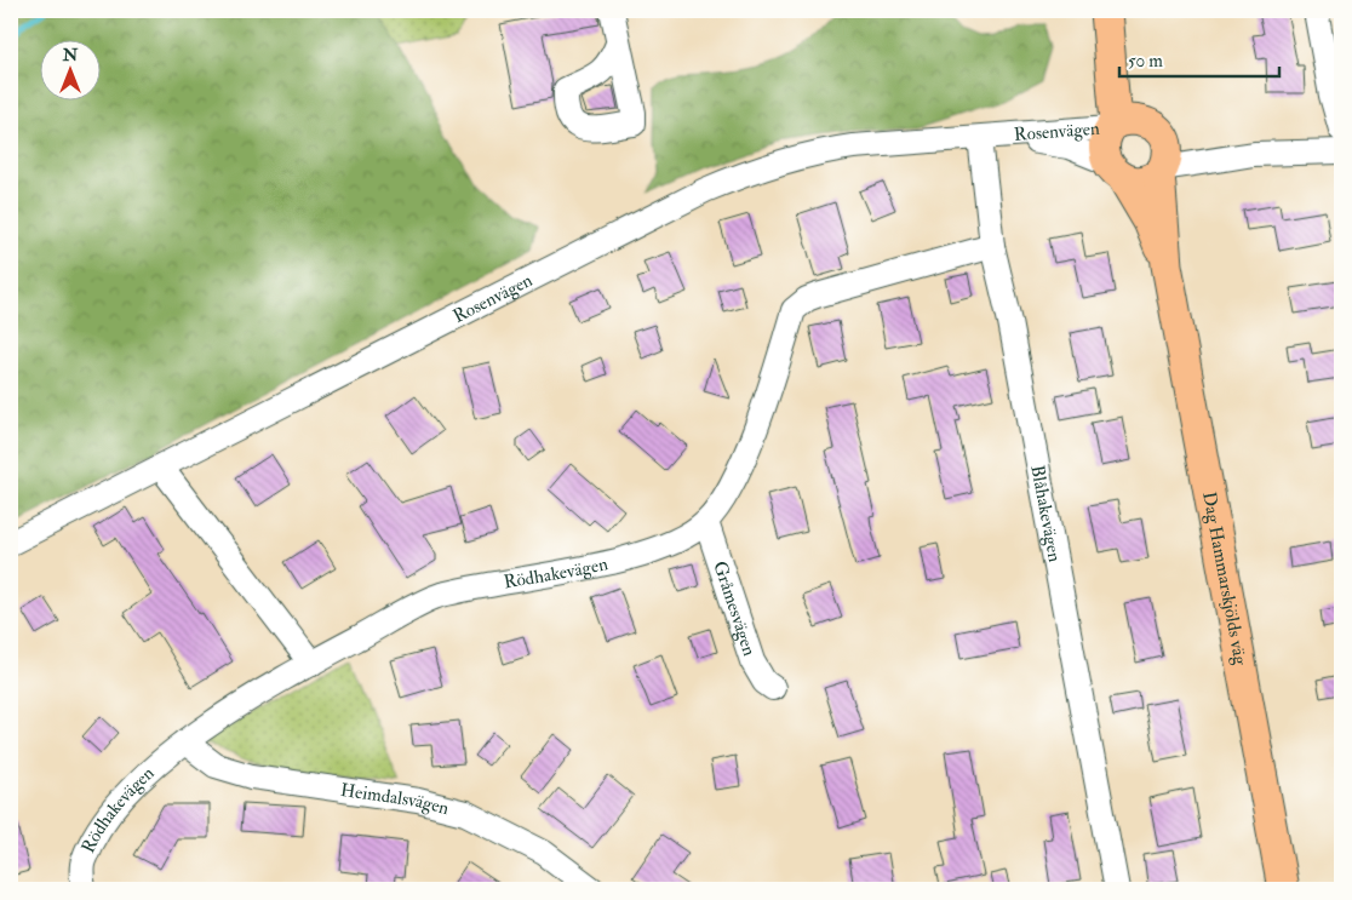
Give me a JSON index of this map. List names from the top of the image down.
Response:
{
  "streets": {
    "main road": ["Dag Hammarskjölds väg"],
    "street": [
      "Rosenvägen",
      "Blåhakevägen",
      "Rödhakevägen",
      "Gråmesvägen",
      "Heimdalsvägen"
    ]
  },
  "crossings": [
    ["Rosenvägen", "Blåhakevägen"],
    ["Rosenvägen", "Dag Hammarskjölds väg"],
    ["Blåhakevägen", "Rödhakevägen"],
    ["Rödhakevägen", "Gråmesvägen"],
    ["Rödhakevägen", "Heimdalsvägen"]
  ],
  "scale_bar": "50 m",
  "north": "top"
}
